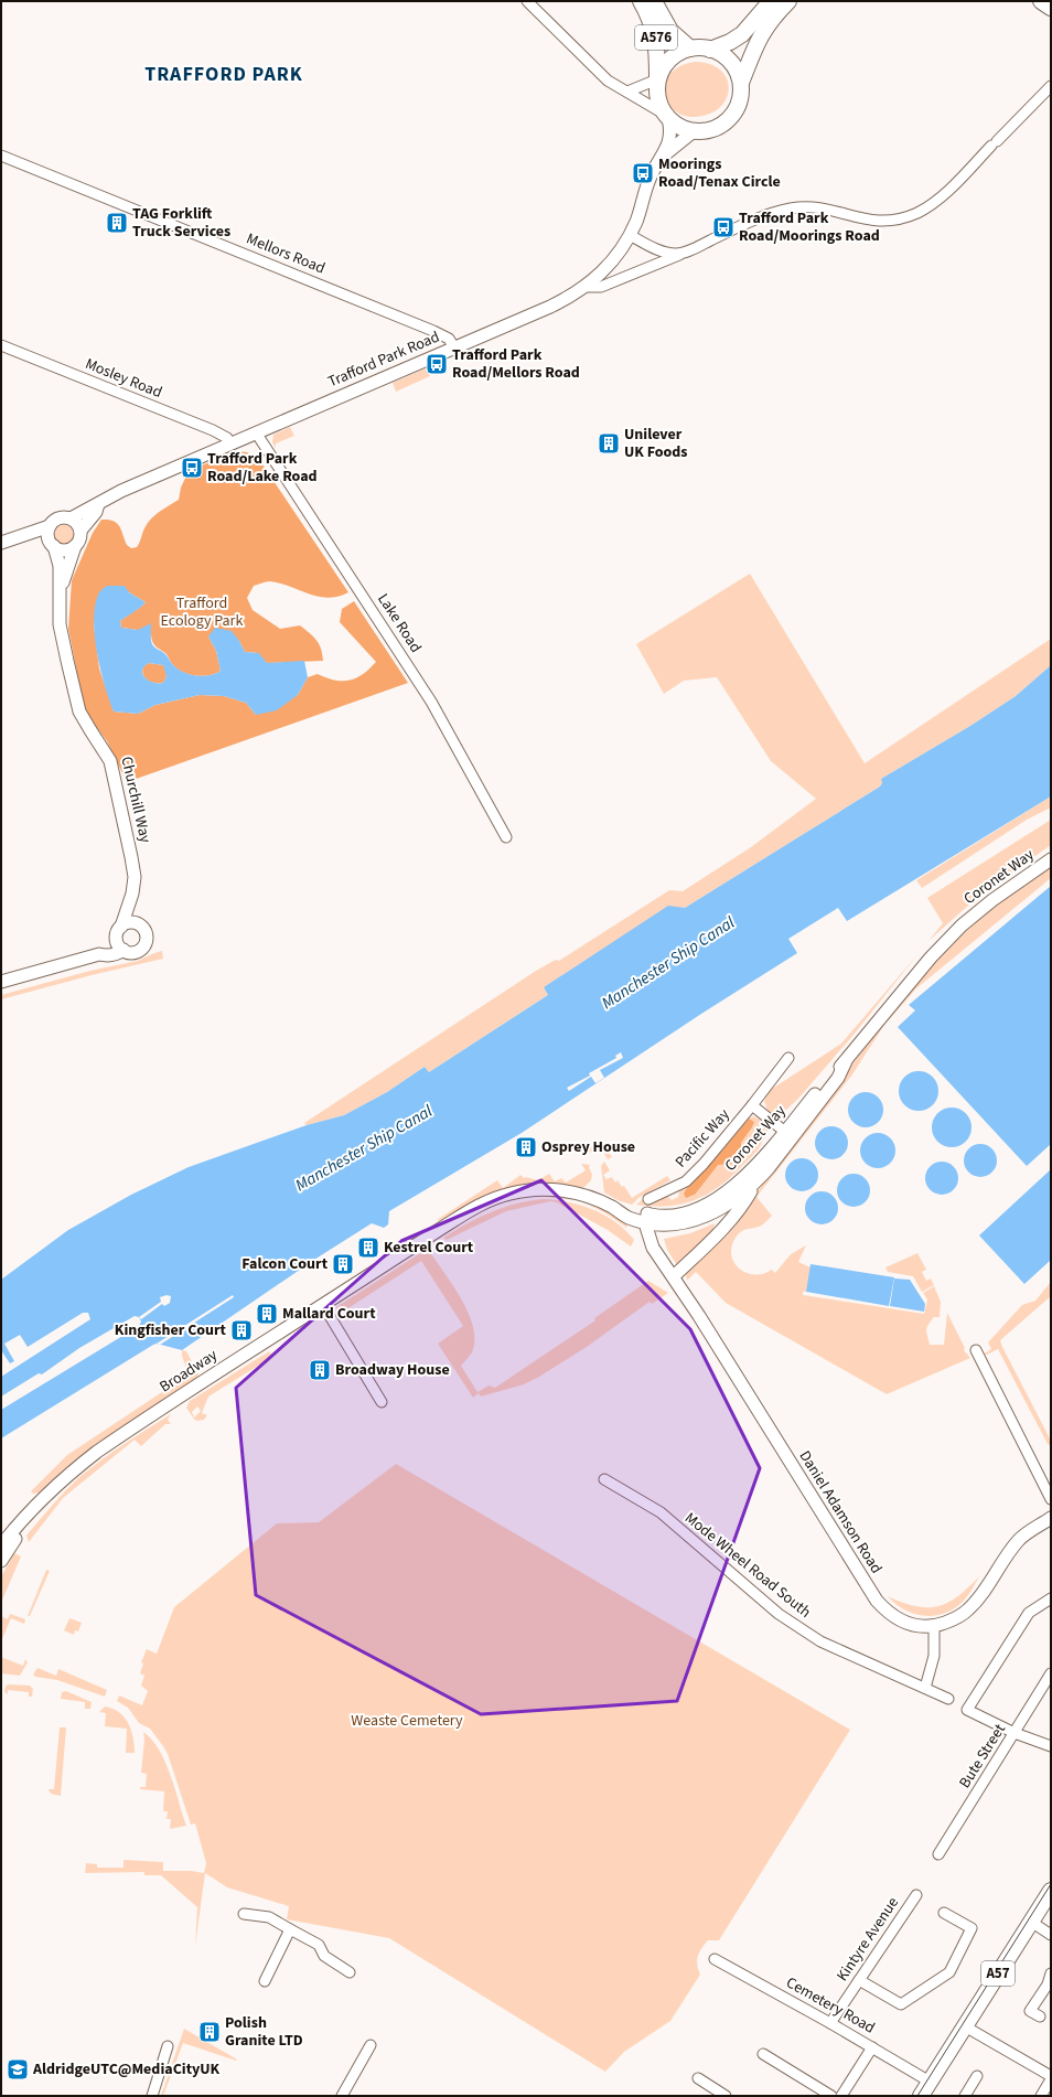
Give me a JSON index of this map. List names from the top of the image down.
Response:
{
  "streets": {
    "main road": ["A576", "A57"],
    "street": [
      "Mellors Road",
      "Trafford Park Road",
      "Mosley Road",
      "Lake Road",
      "Churchill Way",
      "Coronet Way",
      "Pacific Way",
      "Broadway",
      "Daniel Adamson Road",
      "Mode Wheel Road South",
      "Bute Street",
      "Kintyre Avenue",
      "Cemetery Road"
    ]
  },
  "crossings": [
    ["Mellors Road", "Trafford Park Road"],
    ["Trafford Park Road", "Mosley Road"],
    ["Trafford Park Road", "Lake Road"],
    ["Trafford Park Road", "Churchill Way"],
    ["Coronet Way", "Pacific Way"],
    ["Coronet Way", "Broadway"],
    ["Coronet Way", "Daniel Adamson Road"],
    ["Kintyre Avenue", "Cemetery Road"],
    ["A57", "Cemetery Road"]
  ],
  "districts": ["TRAFFORD PARK"],
  "water": ["Manchester Ship Canal"],
  "parks": ["Trafford Ecology Park", "Weaste Cemetery"],
  "places": {
    "bus stop": [
      "Moorings Road/Tenax Circle",
      "Trafford Park Road/Moorings Road",
      "Trafford Park Road/Mellors Road",
      "Trafford Park Road/Lake Road"
    ],
    "building": [
      "TAG Forklift Truck Services",
      "Unilever UK Foods",
      "Osprey House",
      "Kestrel Court",
      "Falcon Court",
      "Mallard Court",
      "Kingfisher Court",
      "Broadway House",
      "Polish Granite LTD"
    ],
    "school or university": ["AldridgeUTC@MediaCityUK"]
  }
}
